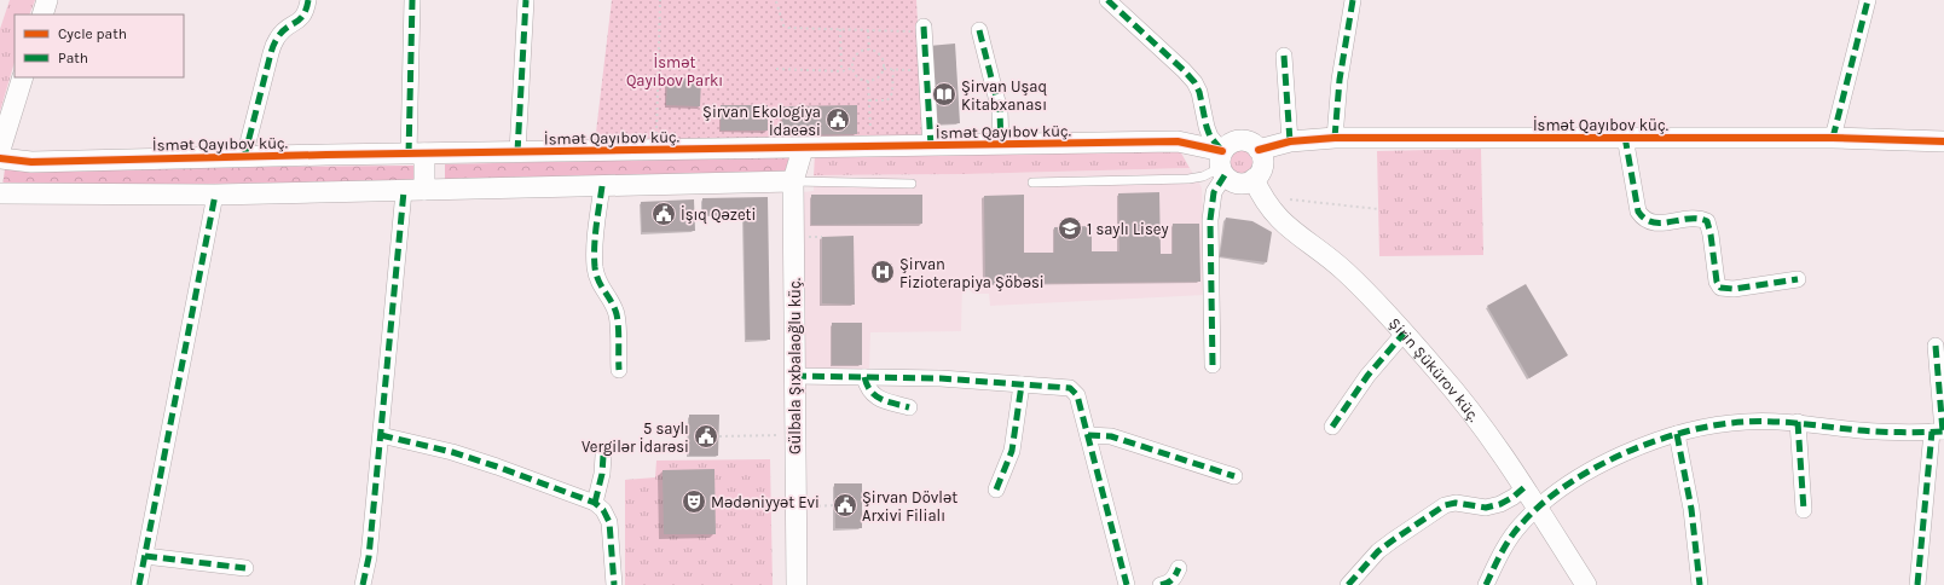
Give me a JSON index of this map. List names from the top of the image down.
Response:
{
  "streets": {
    "street": ["İsmət Qayıbov küç.", "Gülbala Şıxbalaoğlu küç.", "Şirin Şükürov küç."]
  },
  "crossings": [
    ["İsmət Qayıbov küç.", "Gülbala Şıxbalaoğlu küç."],
    ["İsmət Qayıbov küç.", "Şirin Şükürov küç."]
  ],
  "parks": ["İsmət Qayıbov Parkı"],
  "places": {
    "library": ["Şirvan Uşaq Kitabxanası"],
    "public building": [
      "Şirvan Ekologiya İdaeəsi",
      "İşıq Qəzeti",
      "5 saylı Vergilər İdarəsi",
      "Şirvan Dövlət Arxivi Filialı"
    ],
    "school or university": ["1 saylı Lisey"],
    "hospital": ["Şirvan Fizioterapiya Şöbəsi"],
    "theatre": ["Mədəniyyət Evi"]
  },
  "legend": ["Cycle path", "Path"]
}
